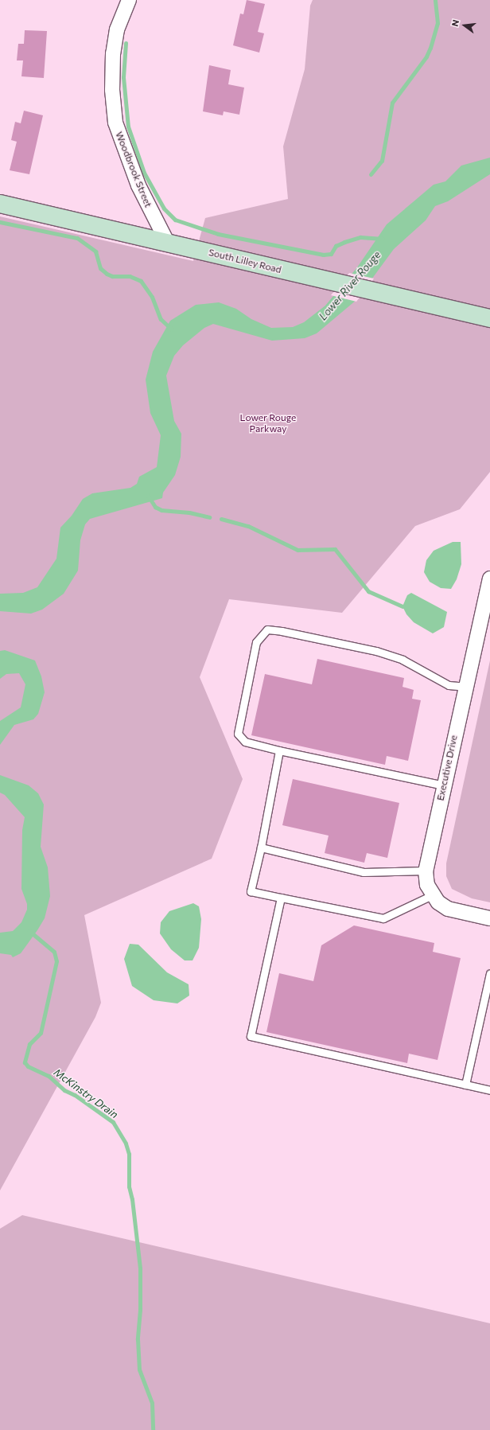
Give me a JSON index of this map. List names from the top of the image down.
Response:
{
  "streets": {
    "street": ["Woodbrook Street", "South Lilley Road", "Executive Drive"]
  },
  "crossings": [
    ["Woodbrook Street", "South Lilley Road"]
  ],
  "water": ["Lower River Rouge", "McKinstry Drain"],
  "parks": ["Lower Rouge Parkway"],
  "north": "left"
}
